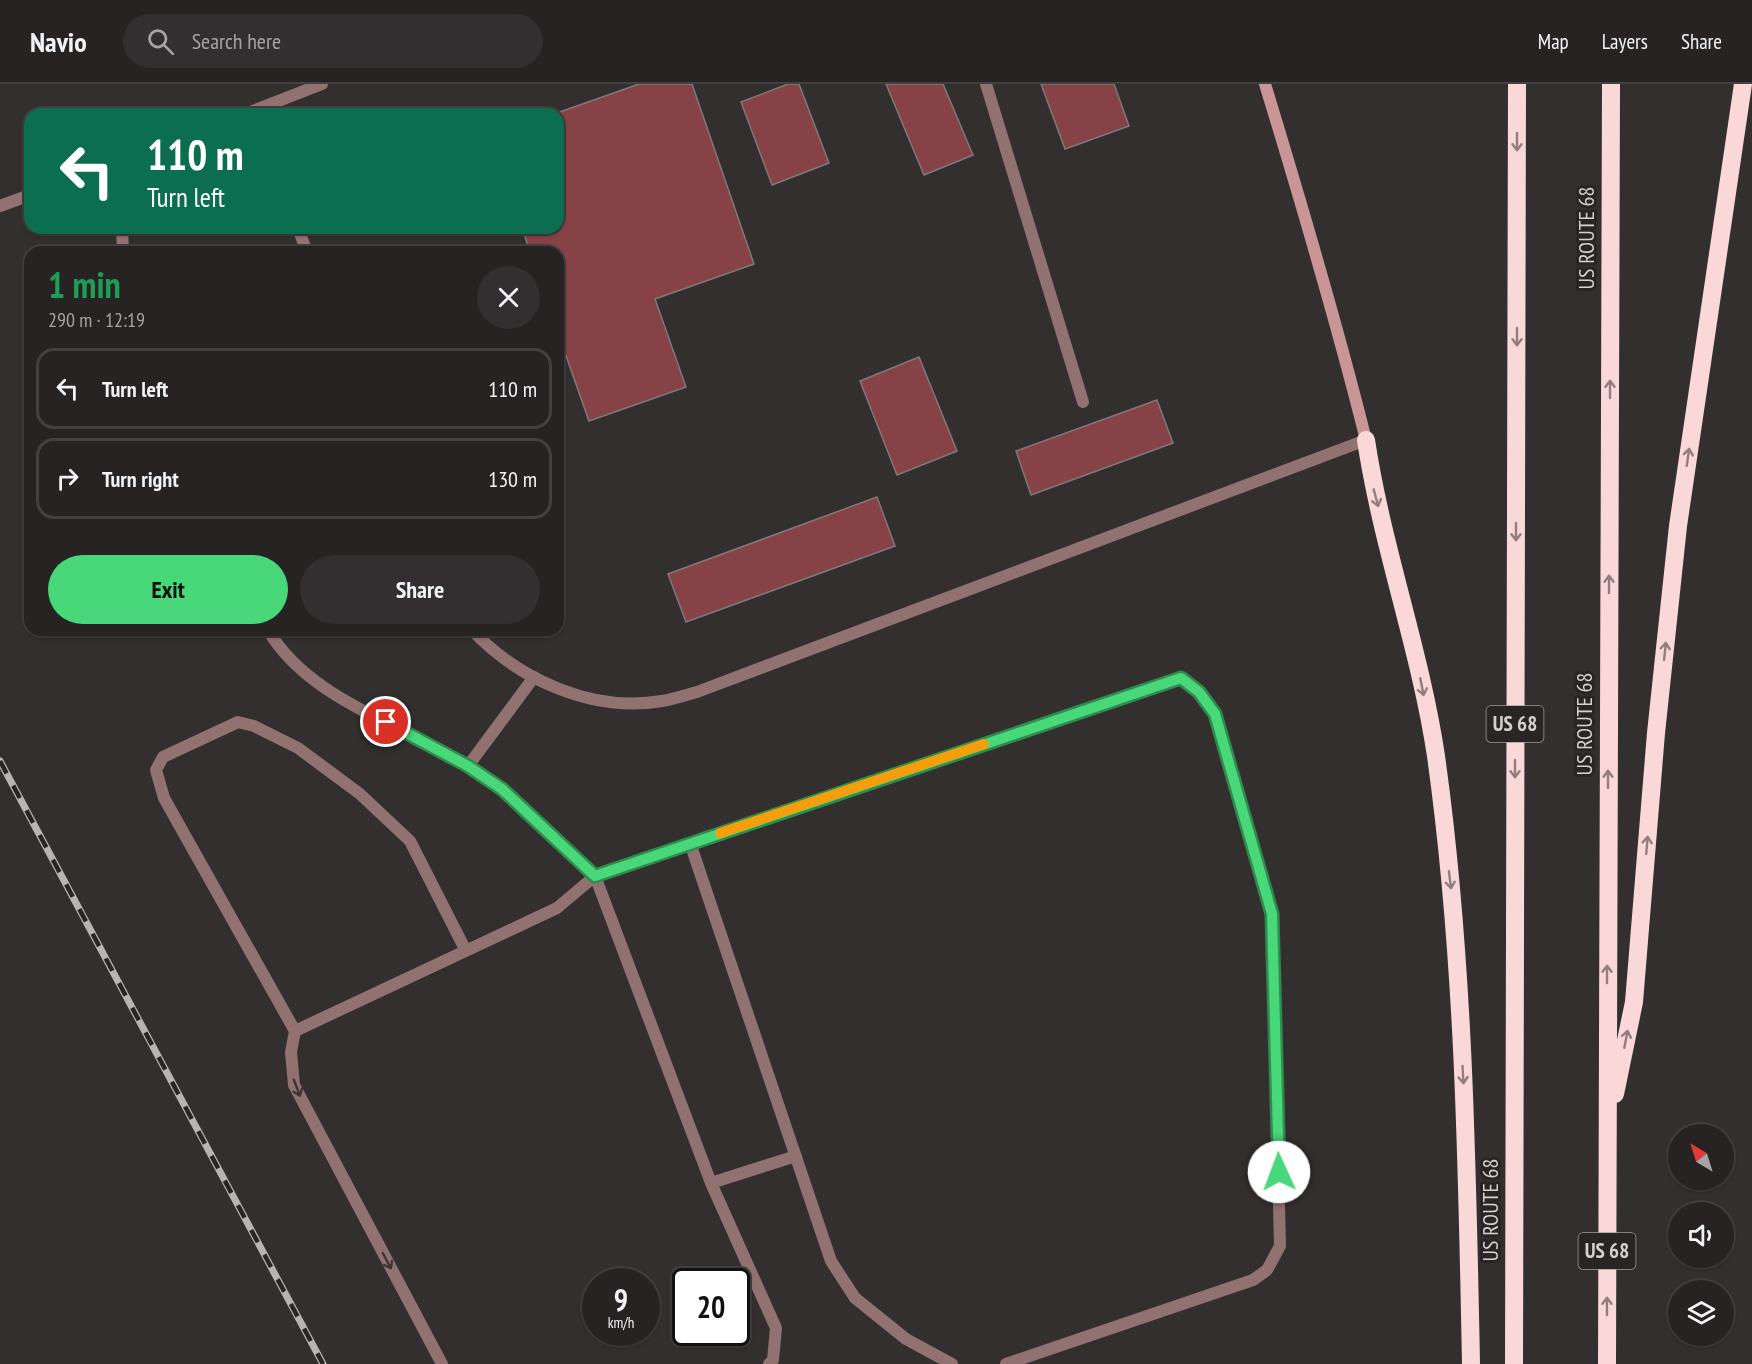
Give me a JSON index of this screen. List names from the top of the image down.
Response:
{
  "streets": {
    "highway": ["US ROUTE 68", "US 68"]
  },
  "north": "top left",
  "page": {
    "header": "Navio",
    "search": "Search here",
    "nav": ["Map", "Layers", "Share"],
    "turn": ["110 m", "Turn left"],
    "heading": ["1 min", "290 m · 12:19"],
    "list": [
      {
        "name": "Turn left",
        "value": "110 m"
      },
      {
        "name": "Turn right",
        "value": "130 m"
      }
    ],
    "buttons": ["Exit", "Share"],
    "speed": "9 km/h",
    "limit": "20"
  }
}
